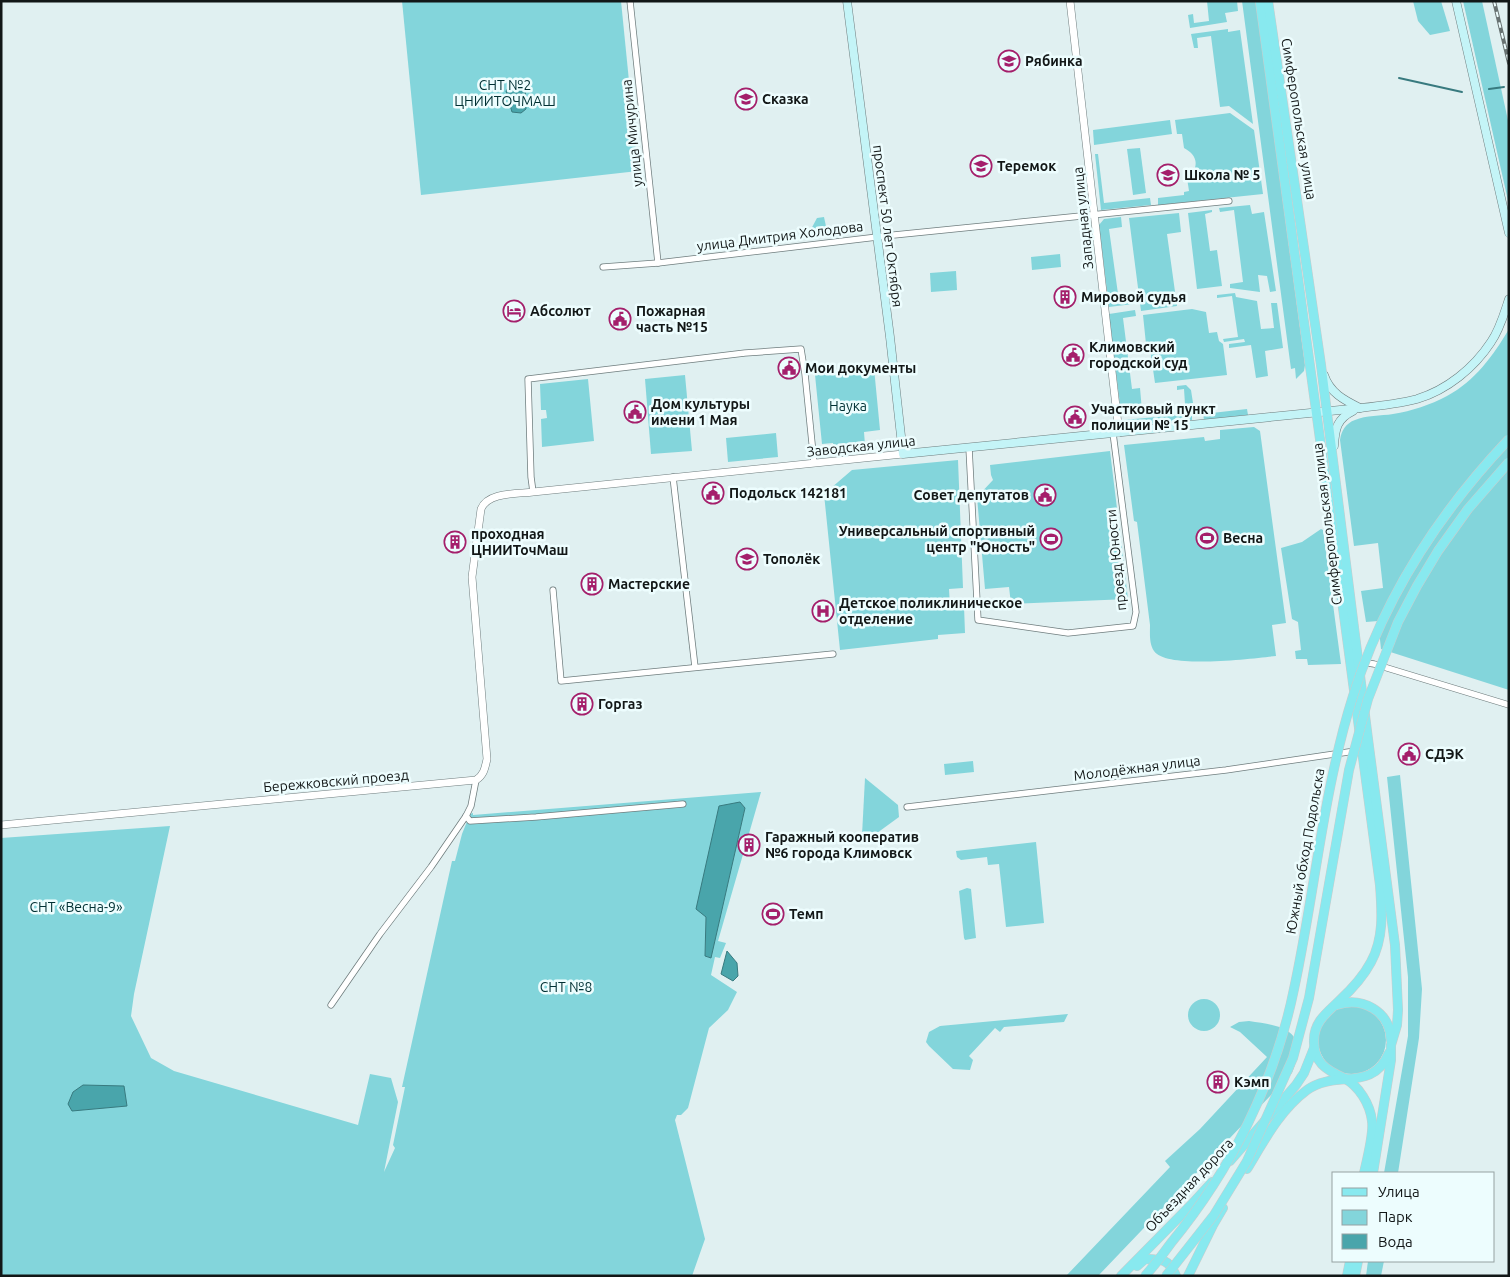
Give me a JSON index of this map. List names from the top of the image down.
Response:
{
  "streets": {
    "main road": [
      "Симферопольская улица",
      "проспект 50 лет Октября",
      "Заводская улица",
      "Южный обход Подольска",
      "Объездная дорога"
    ],
    "street": [
      "улица Мичурина",
      "Западная улица",
      "улица Дмитрия Холодова",
      "проезд Юности",
      "Молодёжная улица",
      "Бережковский проезд"
    ]
  },
  "crossings": [
    ["Симферопольская улица", "Заводская улица"],
    ["Симферопольская улица", "Молодёжная улица"],
    ["Симферопольская улица", "Объездная дорога"],
    ["улица Мичурина", "улица Дмитрия Холодова"],
    ["Западная улица", "улица Дмитрия Холодова"],
    ["Западная улица", "Заводская улица"],
    ["Западная улица", "проезд Юности"],
    ["проспект 50 лет Октября", "улица Дмитрия Холодова"],
    ["проспект 50 лет Октября", "Заводская улица"],
    ["Заводская улица", "проезд Юности"],
    ["Заводская улица", "Бережковский проезд"]
  ],
  "parks": [
    "СНТ №2 ЦНИИТОЧМАШ",
    "Наука",
    "СНТ «Весна-9»",
    "СНТ №8"
  ],
  "places": {
    "school or university": [
      "Рябинка",
      "Сказка",
      "Теремок",
      "Школа № 5",
      "Тополёк"
    ],
    "building": [
      "Мировой судья",
      "проходная ЦНИИТочМаш",
      "Мастерские",
      "Горгаз",
      "Гаражный кооператив №6 города Климовск",
      "Кэмп"
    ],
    "hotel": ["Абсолют"],
    "public building": [
      "Пожарная часть №15",
      "Климовский городской суд",
      "Мои документы",
      "Дом культуры имени 1 Мая",
      "Участковый пункт полиции № 15",
      "Подольск 142181",
      "Совет депутатов",
      "СДЭК"
    ],
    "sports": ["Весна", "Универсальный спортивный центр \"Юность\"", "Темп"],
    "hospital": ["Детское поликлиническое отделение"]
  },
  "legend": ["Улица", "Парк", "Вода"]
}
